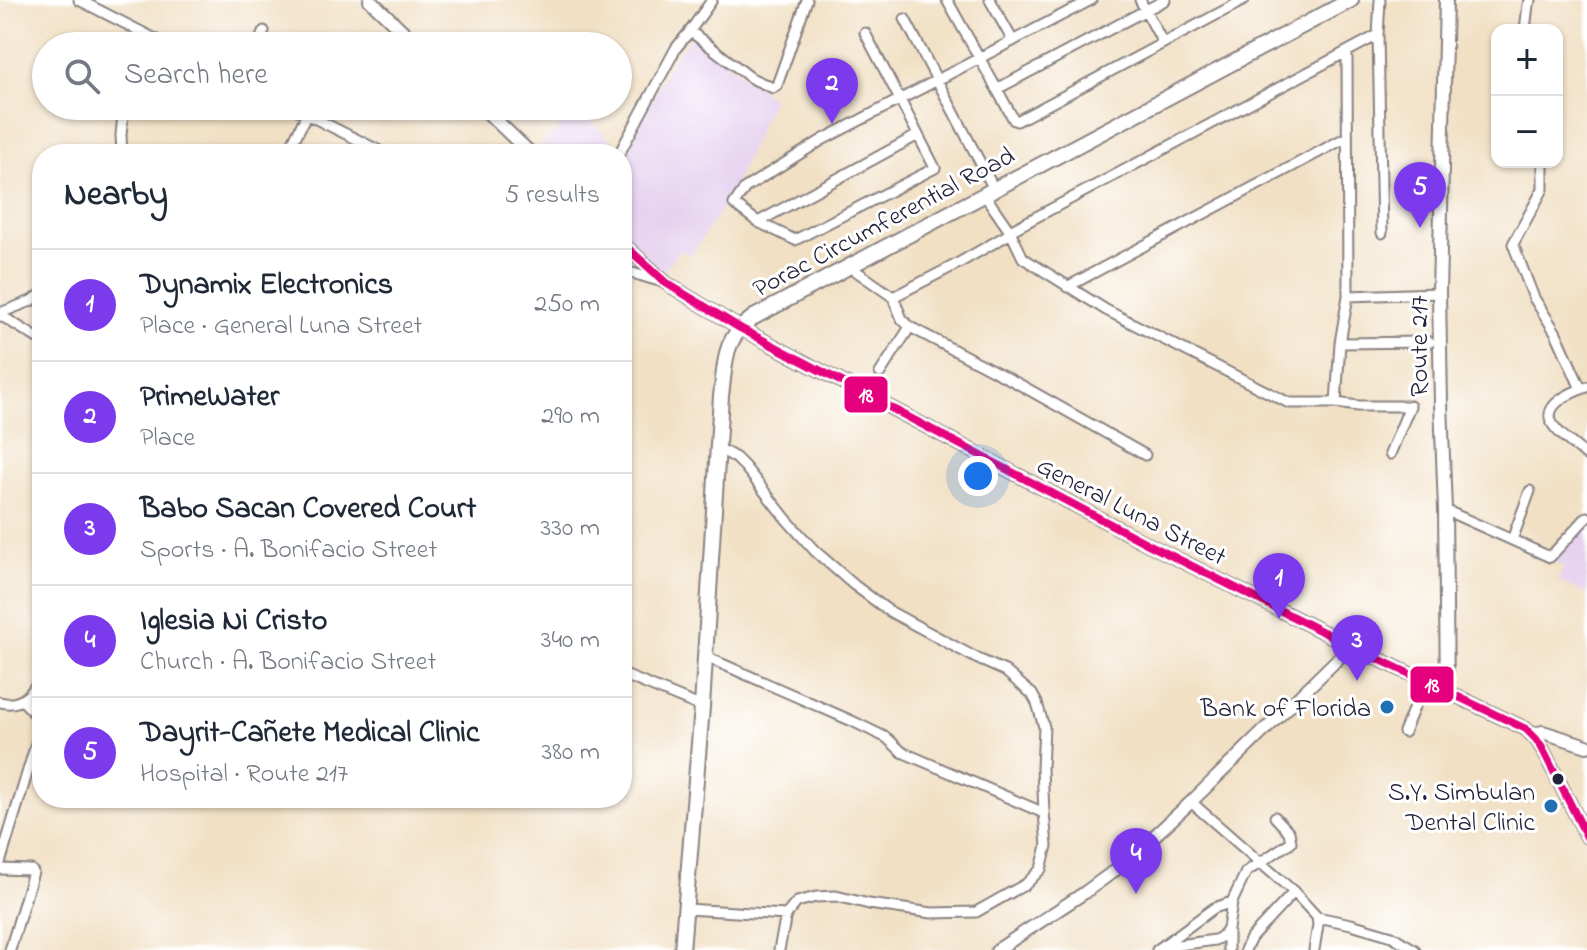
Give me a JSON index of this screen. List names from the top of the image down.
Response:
{
  "streets": {
    "main road": ["Porac Circumferential Road", "Route 217", "General Luna Street"]
  },
  "crossings": [
    ["Porac Circumferential Road", "General Luna Street"],
    ["Route 217", "General Luna Street"]
  ],
  "places": ["Bank of Florida", "S.Y. Simbulan Dental Clinic"],
  "lines": ["transit line 18"],
  "page": {
    "map_buttons": ["+", "−"],
    "search": "Search here",
    "pins": [
      "2",
      "5",
      "1",
      "3",
      "4"
    ],
    "heading": ["Nearby", "5 results"],
    "list": [
      {
        "mark": "1",
        "name": "Dynamix Electronics",
        "note": "Place · General Luna Street",
        "value": "250 m"
      },
      {
        "mark": "2",
        "name": "PrimeWater",
        "note": "Place",
        "value": "290 m"
      },
      {
        "mark": "3",
        "name": "Babo Sacan Covered Court",
        "note": "Sports · A. Bonifacio Street",
        "value": "330 m"
      },
      {
        "mark": "4",
        "name": "Iglesia Ni Cristo",
        "note": "Church · A. Bonifacio Street",
        "value": "340 m"
      },
      {
        "mark": "5",
        "name": "Dayrit-Cañete Medical Clinic",
        "note": "Hospital · Route 217",
        "value": "380 m"
      }
    ]
  }
}
